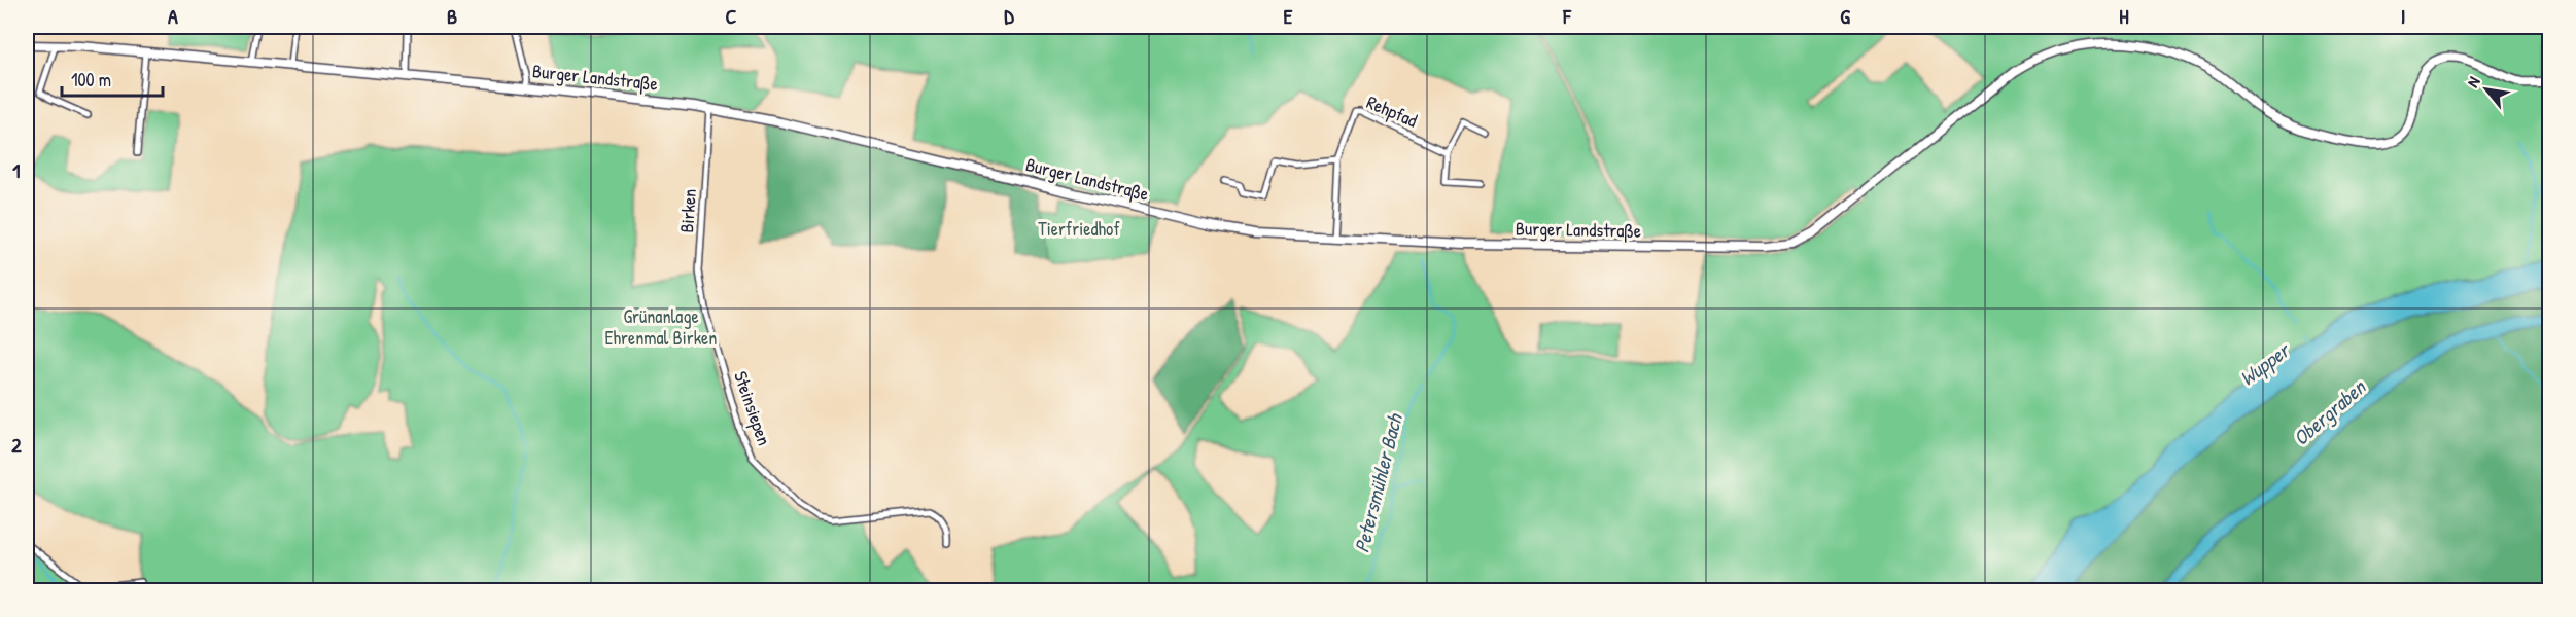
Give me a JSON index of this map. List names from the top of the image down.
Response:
{
  "streets": {
    "main road": ["Burger Landstraße"],
    "street": ["Rehpfad", "Birken", "Steinsiepen"]
  },
  "crossings": [
    ["Burger Landstraße", "Rehpfad"],
    ["Burger Landstraße", "Birken"],
    ["Birken", "Steinsiepen"]
  ],
  "water": ["Wupper", "Obergraben", "Petersmühler Bach"],
  "parks": ["Tierfriedhof", "Grünanlage Ehrenmal Birken"],
  "scale_bar": "100 m",
  "north": "top left",
  "grid": {
    "columns": [
      "A",
      "B",
      "C",
      "D",
      "E",
      "F",
      "G",
      "H",
      "I"
    ],
    "rows": ["1", "2"]
  }
}
